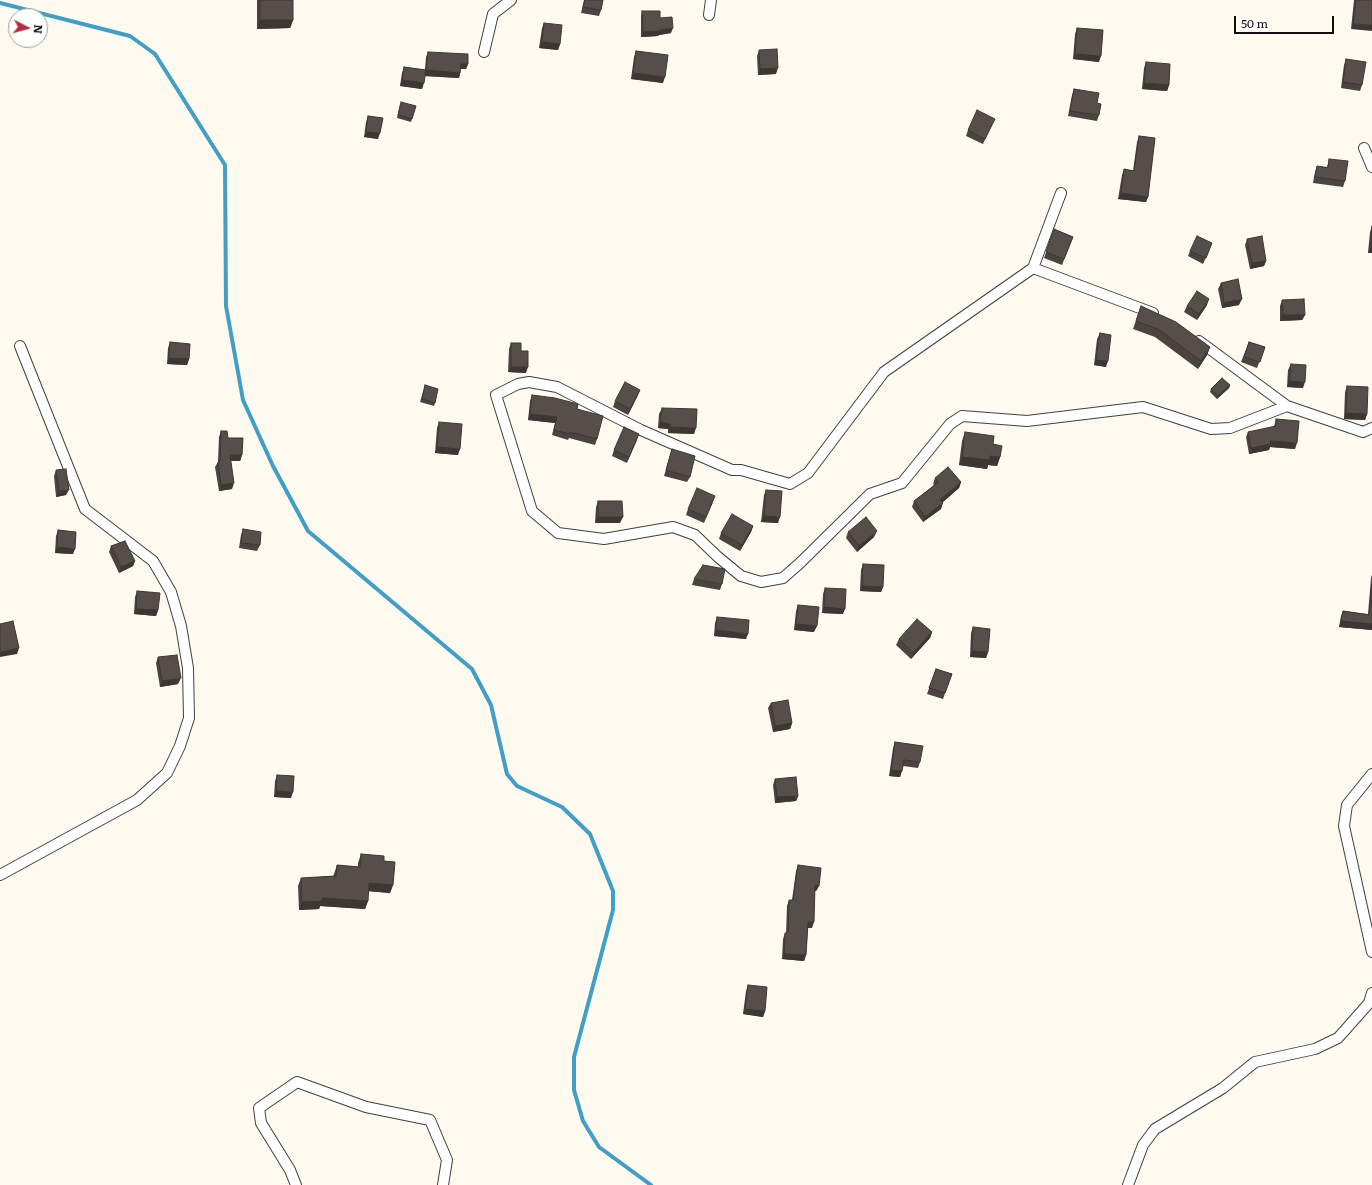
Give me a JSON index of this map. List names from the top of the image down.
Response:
{
  "scale_bar": "50 m",
  "north": "right"
}
